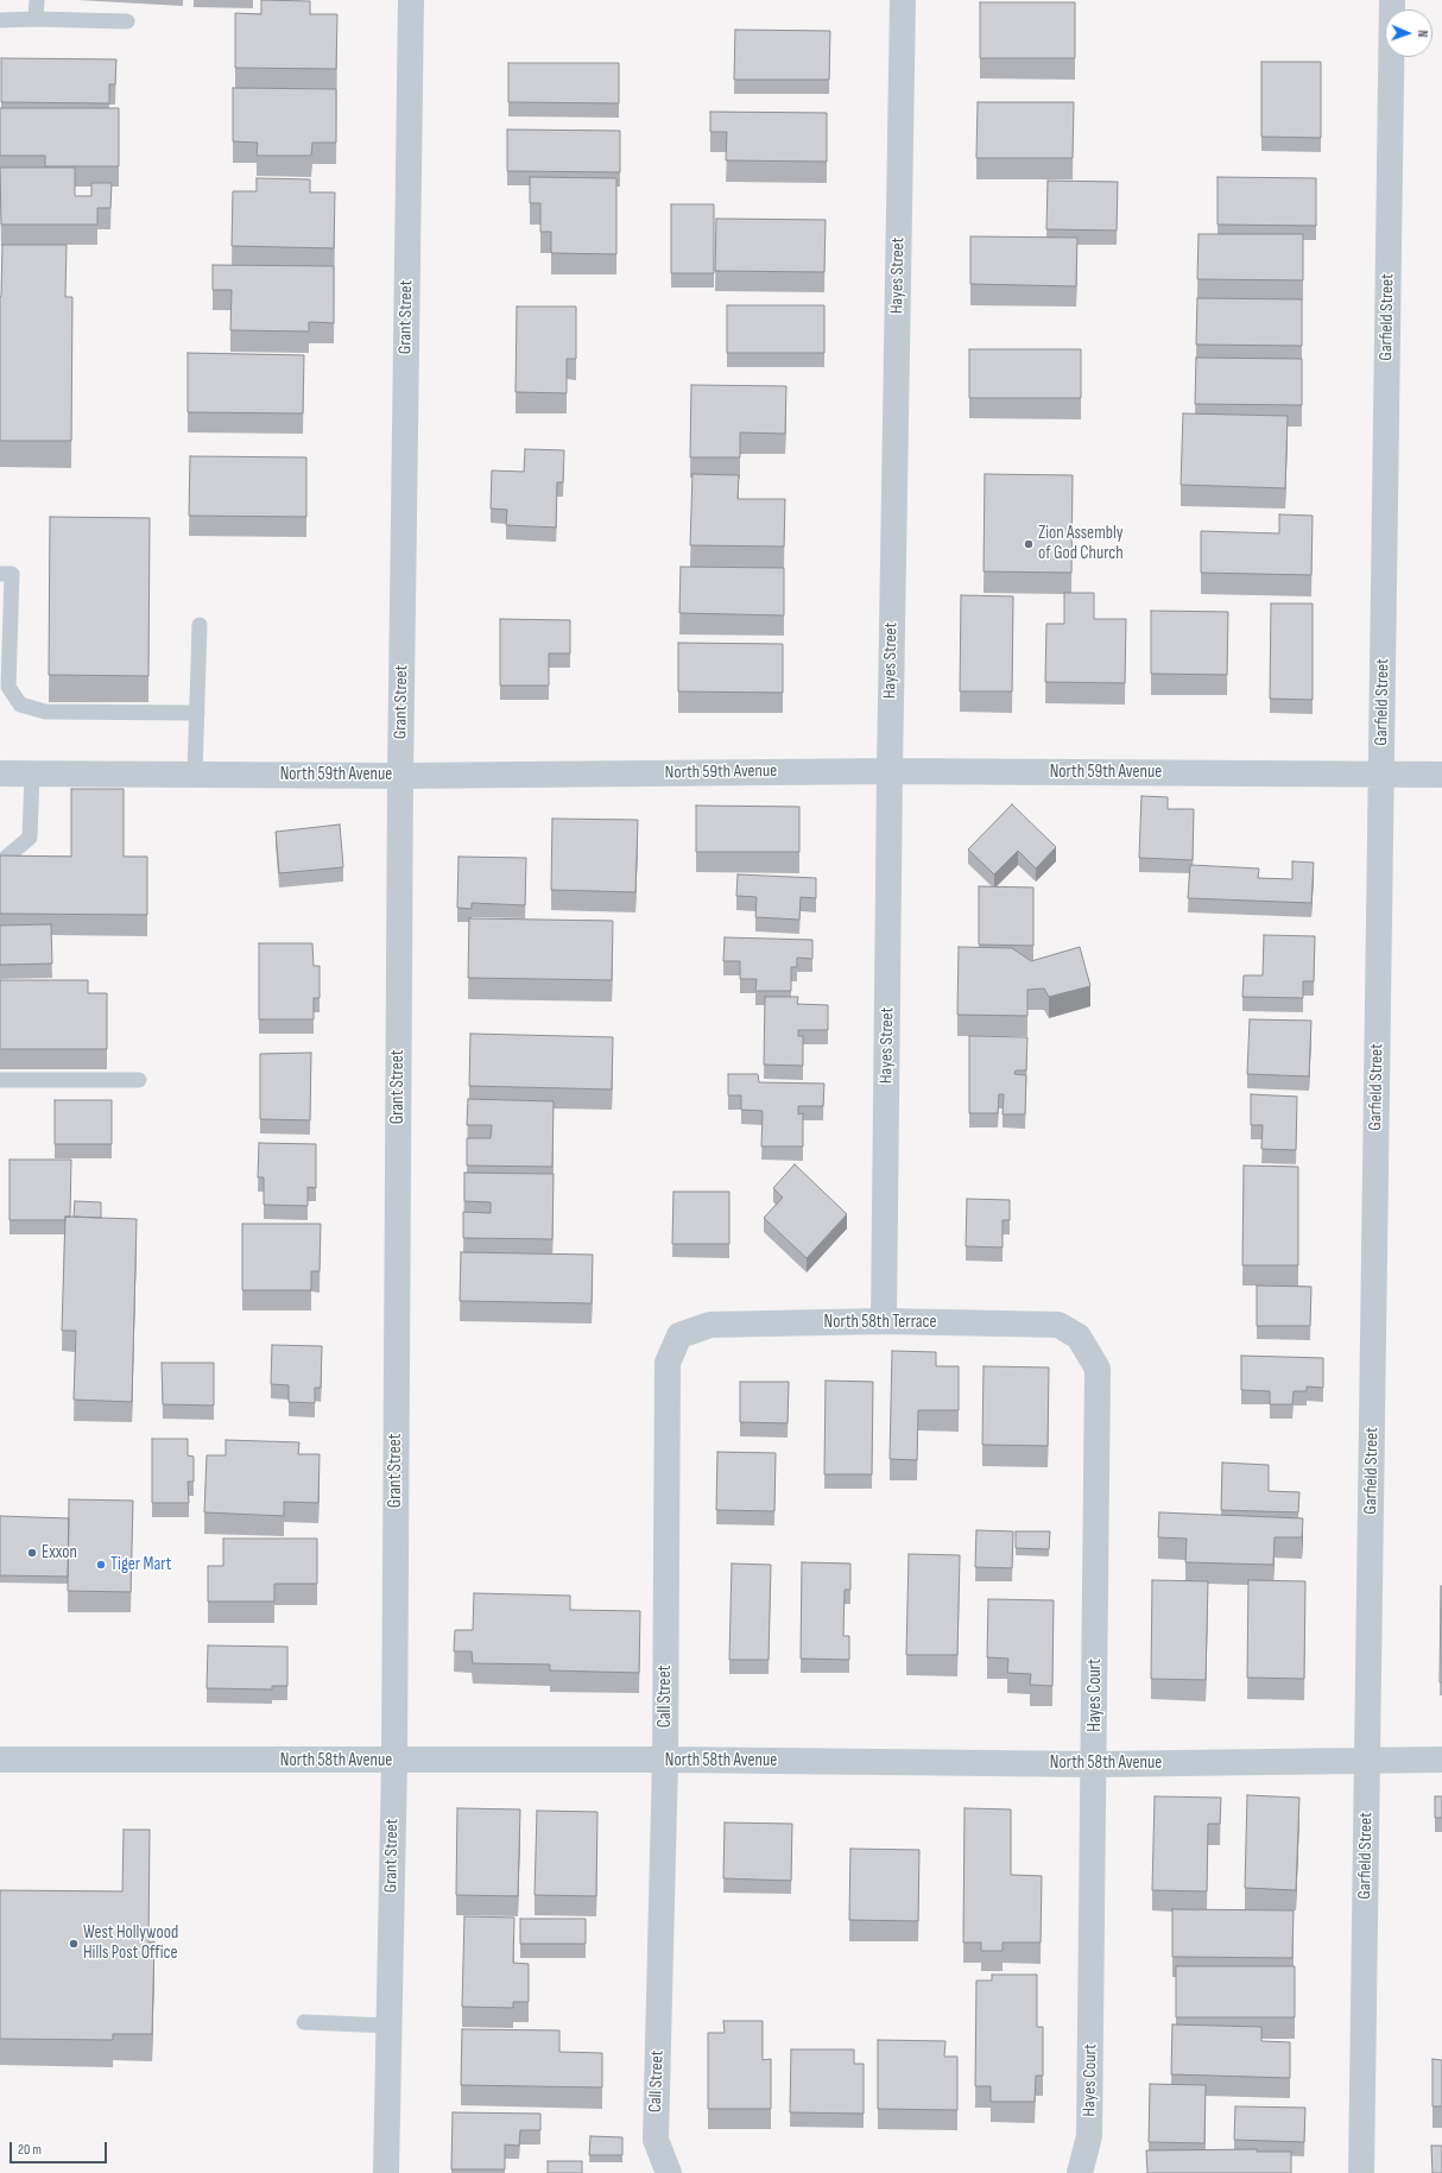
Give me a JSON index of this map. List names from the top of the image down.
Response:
{
  "streets": {
    "street": [
      "Hayes Street",
      "Grant Street",
      "Garfield Street",
      "North 59th Avenue",
      "North 58th Terrace",
      "Hayes Court",
      "Call Street",
      "North 58th Avenue"
    ]
  },
  "crossings": [
    ["Hayes Street", "North 59th Avenue"],
    ["Hayes Street", "North 58th Terrace"],
    ["Grant Street", "North 59th Avenue"],
    ["Grant Street", "North 58th Avenue"],
    ["Garfield Street", "North 59th Avenue"],
    ["Garfield Street", "North 58th Avenue"],
    ["North 58th Terrace", "Hayes Court"],
    ["North 58th Terrace", "Call Street"],
    ["Hayes Court", "North 58th Avenue"],
    ["Call Street", "North 58th Avenue"]
  ],
  "places": [
    "Zion Assembly of God Church",
    "Exxon",
    "Tiger Mart",
    "West Hollywood Hills Post Office"
  ],
  "scale_bar": "20 m",
  "north": "right"
}
